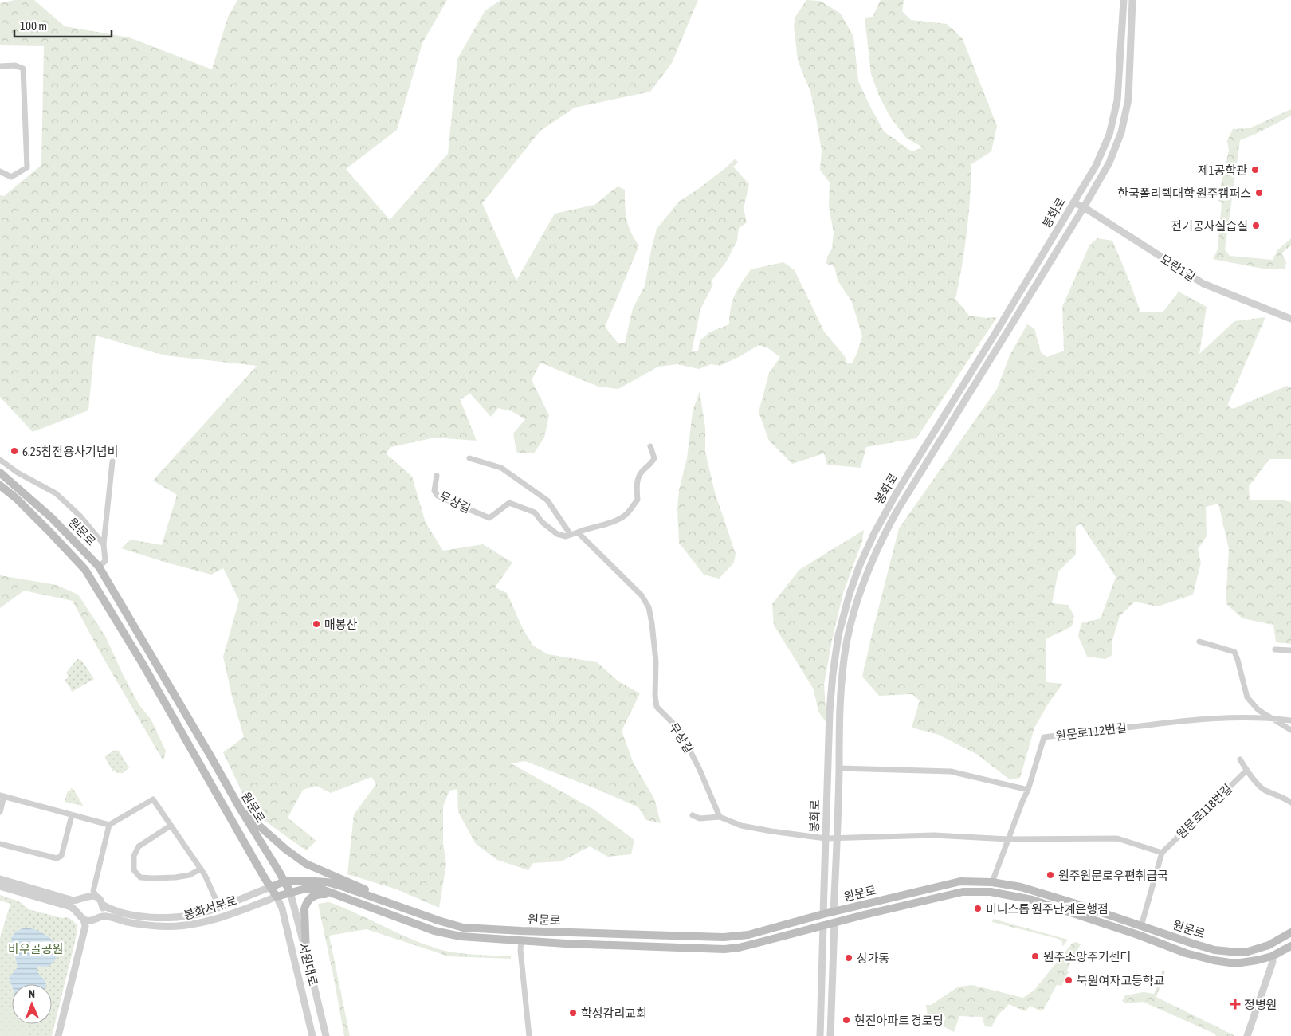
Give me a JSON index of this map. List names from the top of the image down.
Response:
{
  "streets": {
    "main road": ["봉화로", "원문로"],
    "street": [
      "모란1길",
      "무상길",
      "원문로112번길",
      "원문로118번길",
      "봉화서부로",
      "서원대로"
    ]
  },
  "crossings": [
    ["봉화로", "모란1길"],
    ["봉화로", "원문로"],
    ["원문로", "원문로112번길"],
    ["원문로", "봉화서부로"],
    ["원문로", "서원대로"],
    ["봉화서부로", "서원대로"]
  ],
  "parks": ["바우골공원"],
  "places": {
    "other": [
      "제1공학관",
      "한국폴리텍대학 원주캠퍼스",
      "전기공사실습실",
      "6.25참전용사기념비",
      "매봉산",
      "원주원문로우편취급국",
      "미니스톱 원주단계은행점",
      "원주소망주기센터",
      "상가동",
      "북원여자고등학교",
      "학성감리교회",
      "현진아파트 경로당"
    ],
    "health": ["정병원"]
  },
  "scale_bar": "100 m",
  "north": "top"
}
